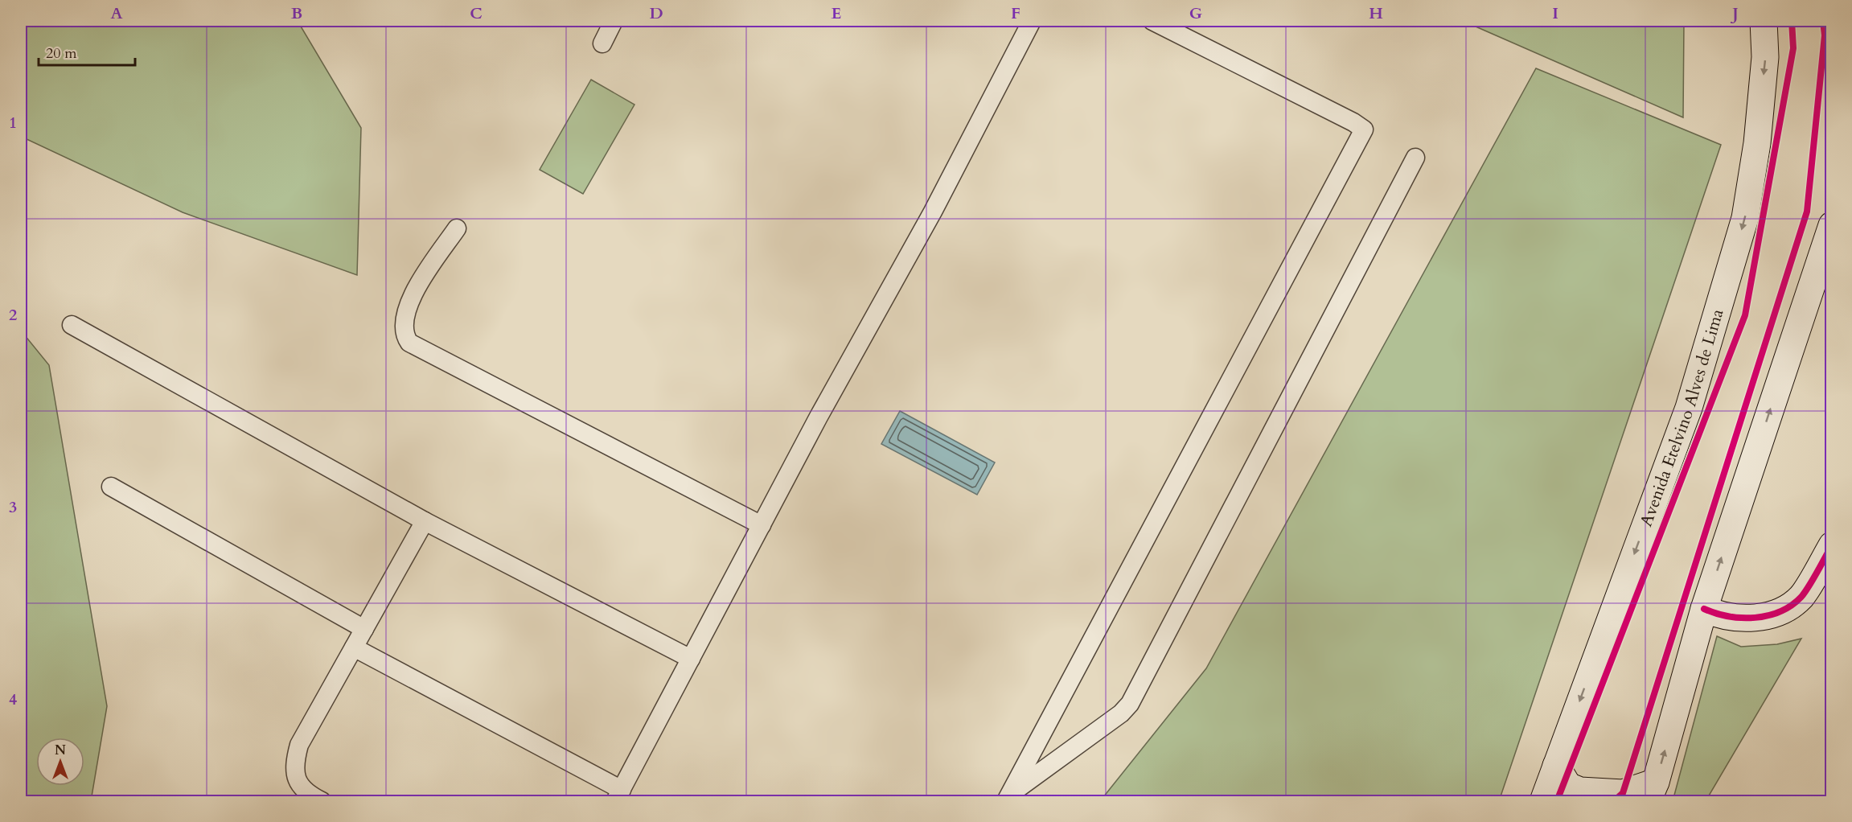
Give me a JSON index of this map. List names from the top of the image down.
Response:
{
  "streets": {
    "main road": ["Avenida Etelvino Alves de Lima"]
  },
  "scale_bar": "20 m",
  "north": "top",
  "grid": {
    "columns": [
      "A",
      "B",
      "C",
      "D",
      "E",
      "F",
      "G",
      "H",
      "I",
      "J"
    ],
    "rows": [
      "1",
      "2",
      "3",
      "4"
    ]
  }
}
